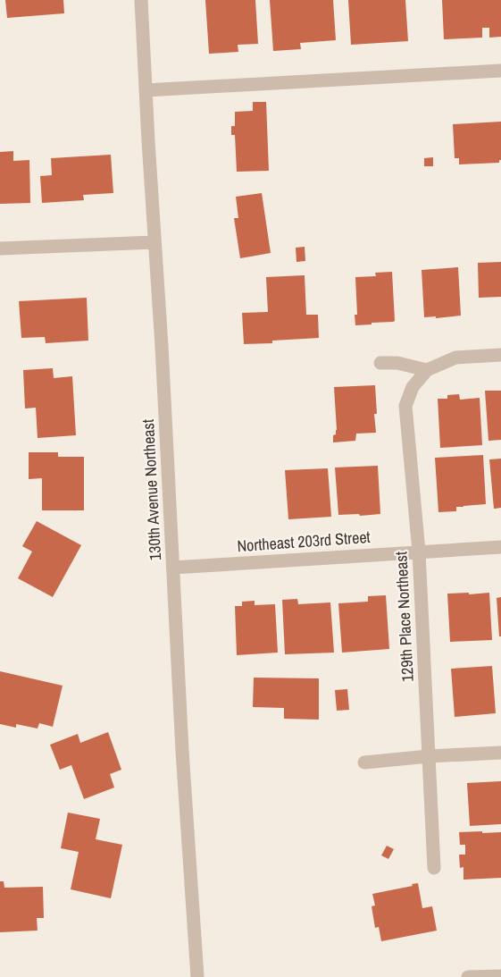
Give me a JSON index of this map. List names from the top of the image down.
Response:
{
  "streets": {
    "street": ["130th Avenue Northeast", "Northeast 203rd Street", "129th Place Northeast"]
  },
  "crossings": [
    ["130th Avenue Northeast", "Northeast 203rd Street"],
    ["Northeast 203rd Street", "129th Place Northeast"]
  ]
}
